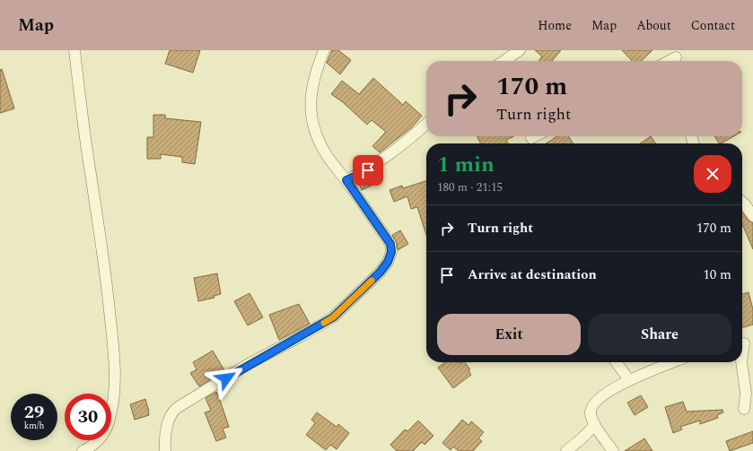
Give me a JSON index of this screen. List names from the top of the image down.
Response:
{
  "page": {
    "header": "Map",
    "nav": [
      "Home",
      "Map",
      "About",
      "Contact"
    ],
    "turn": ["170 m", "Turn right"],
    "heading": ["1 min", "180 m · 21:15"],
    "list": [
      {
        "name": "Turn right",
        "value": "170 m"
      },
      {
        "name": "Arrive at destination",
        "value": "10 m"
      }
    ],
    "buttons": ["Exit", "Share"],
    "speed": "29 km/h",
    "limit": "30"
  }
}
